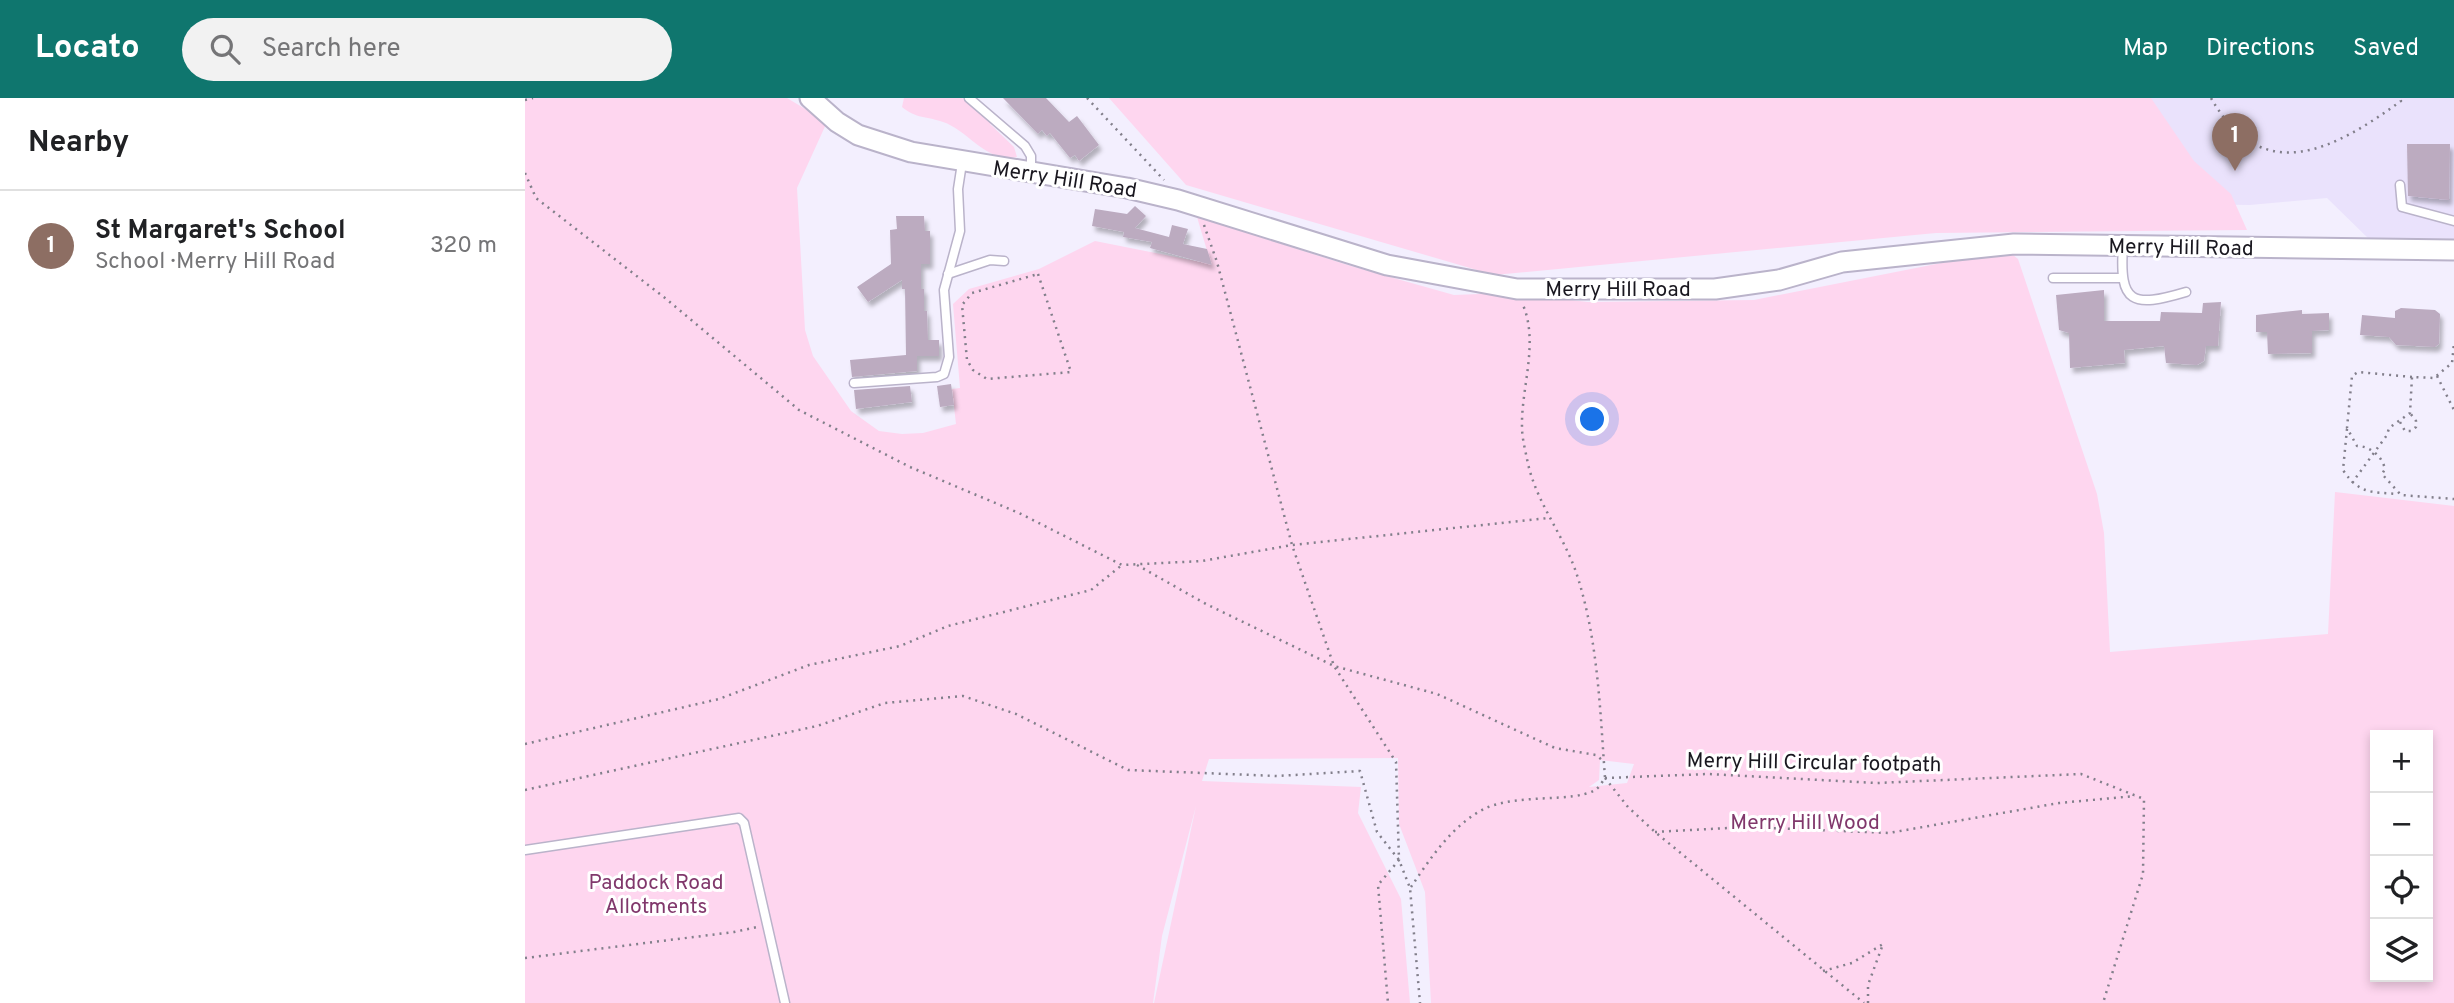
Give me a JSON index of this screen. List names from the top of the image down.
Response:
{
  "streets": {
    "street": ["Merry Hill Road"],
    "path": ["Merry Hill Circular footpath"]
  },
  "parks": ["Merry Hill Wood", "Paddock Road Allotments"],
  "page": {
    "header": "Locato",
    "search": "Search here",
    "nav": ["Map", "Directions", "Saved"],
    "heading": "Nearby",
    "pins": "1",
    "list": [
      {
        "mark": "1",
        "name": "St Margaret's School",
        "note": "School · Merry Hill Road",
        "value": "320 m"
      }
    ],
    "map_buttons": ["+", "−"]
  }
}
